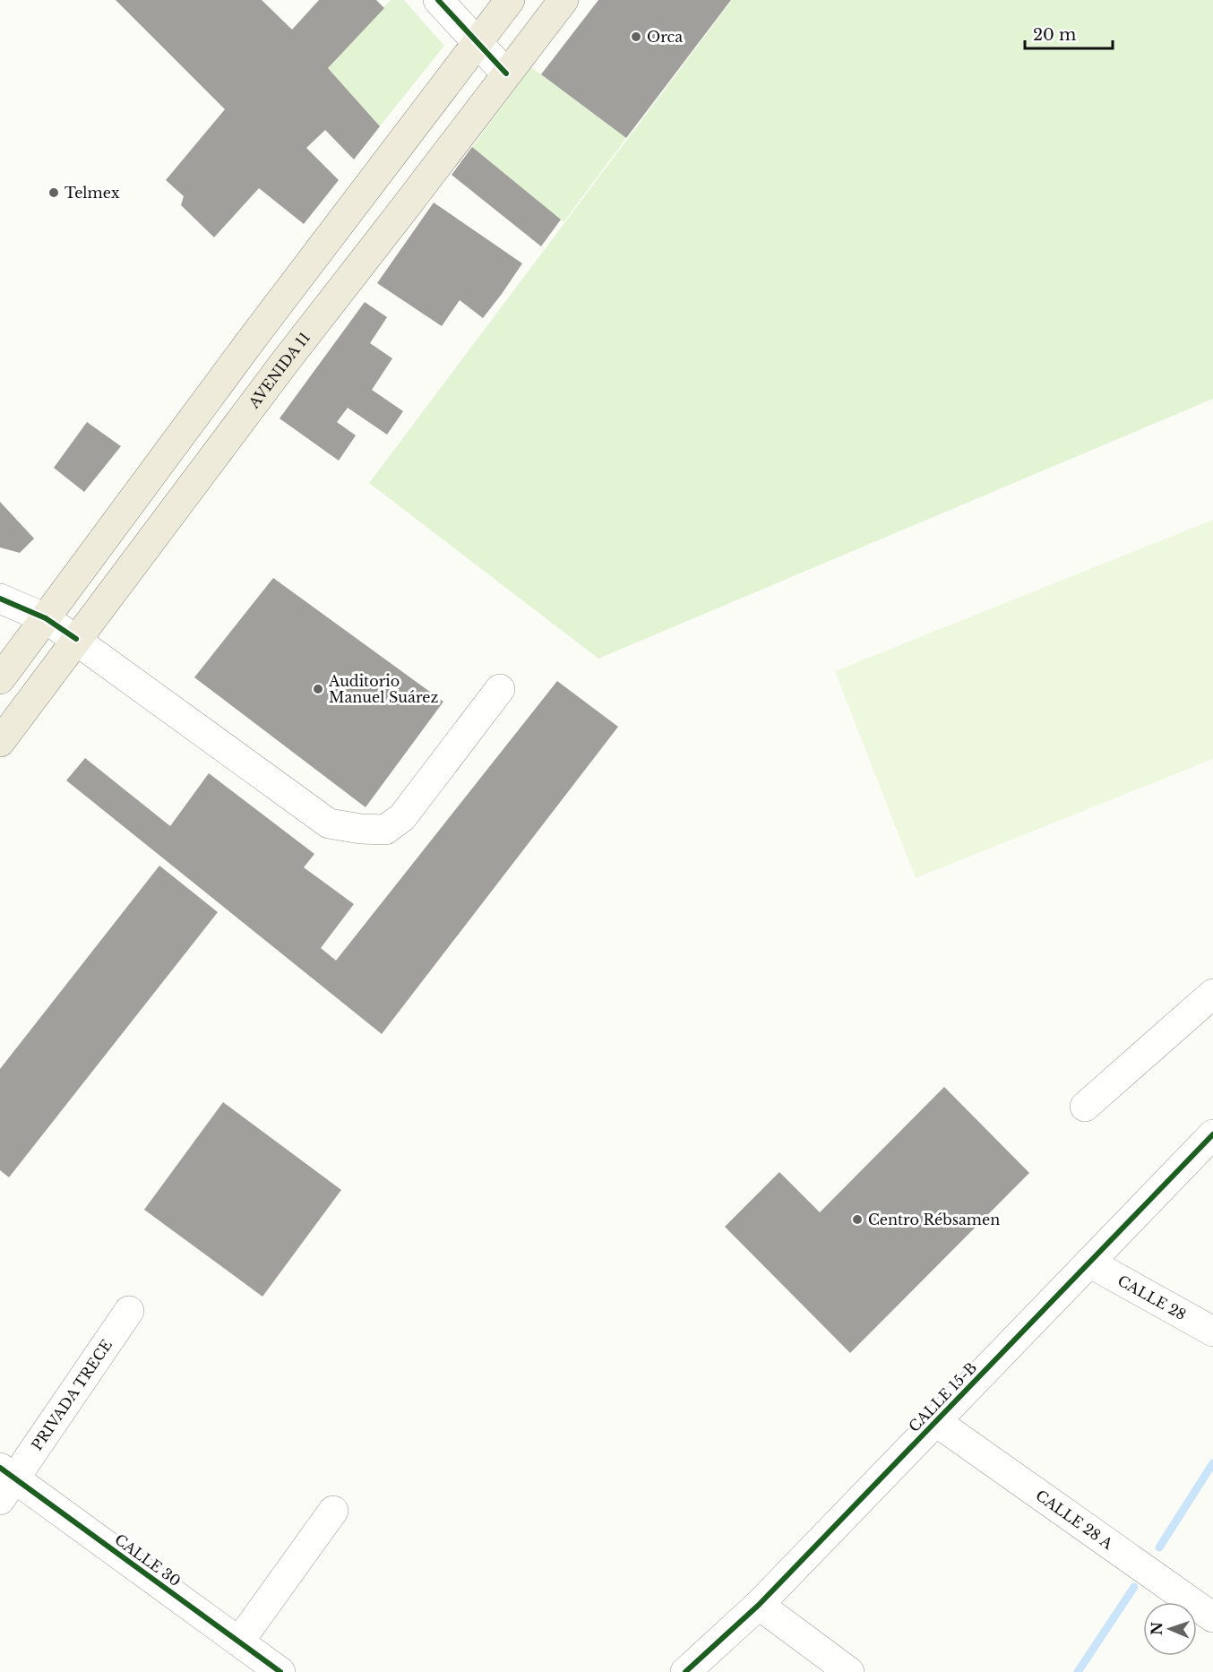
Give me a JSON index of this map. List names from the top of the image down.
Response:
{
  "streets": {
    "main road": ["AVENIDA 11"],
    "street": [
      "CALLE 28",
      "PRIVADA TRECE",
      "CALLE 15-B",
      "CALLE 28 A",
      "CALLE 30"
    ]
  },
  "crossings": [
    ["CALLE 28", "CALLE 15-B"],
    ["PRIVADA TRECE", "CALLE 30"],
    ["CALLE 15-B", "CALLE 28 A"]
  ],
  "places": [
    "Orca",
    "Telmex",
    "Auditorio Manuel Suárez",
    "Centro Rébsamen"
  ],
  "scale_bar": "20 m",
  "north": "left"
}
